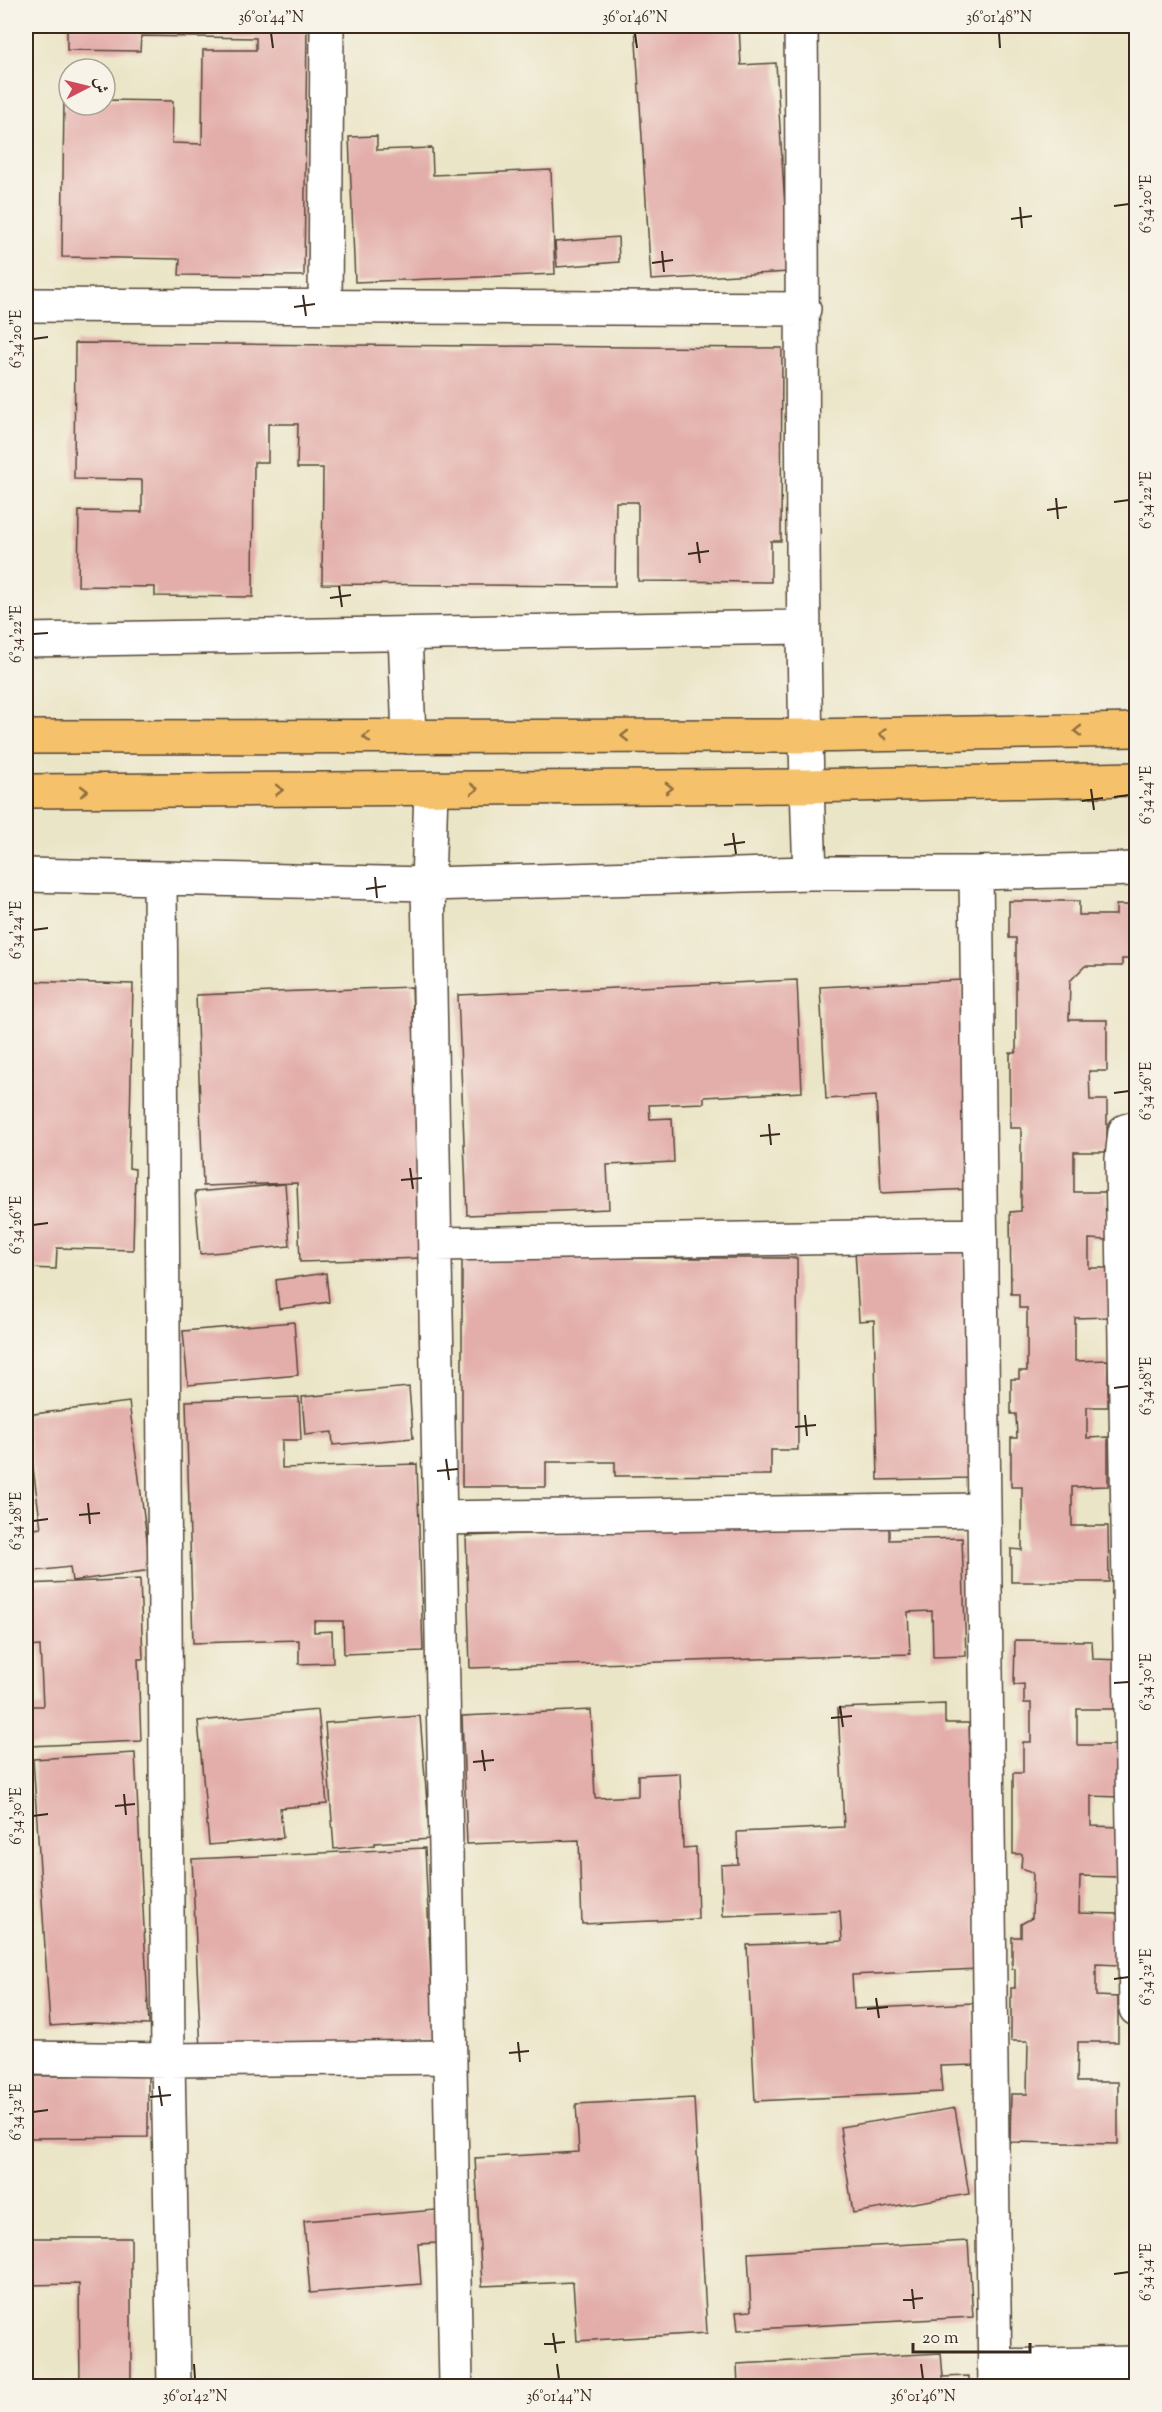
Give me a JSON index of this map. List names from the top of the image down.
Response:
{
  "scale_bar": "20 m",
  "north": "right",
  "coordinates": [
    "36°01'44\"N",
    "36°01'46\"N",
    "36°01'48\"N",
    "6°34'20\"E",
    "6°34'22\"E",
    "6°34'24\"E",
    "6°34'26\"E",
    "6°34'28\"E",
    "6°34'30\"E",
    "6°34'32\"E",
    "6°34'34\"E",
    "36°01'42\"N"
  ]
}
